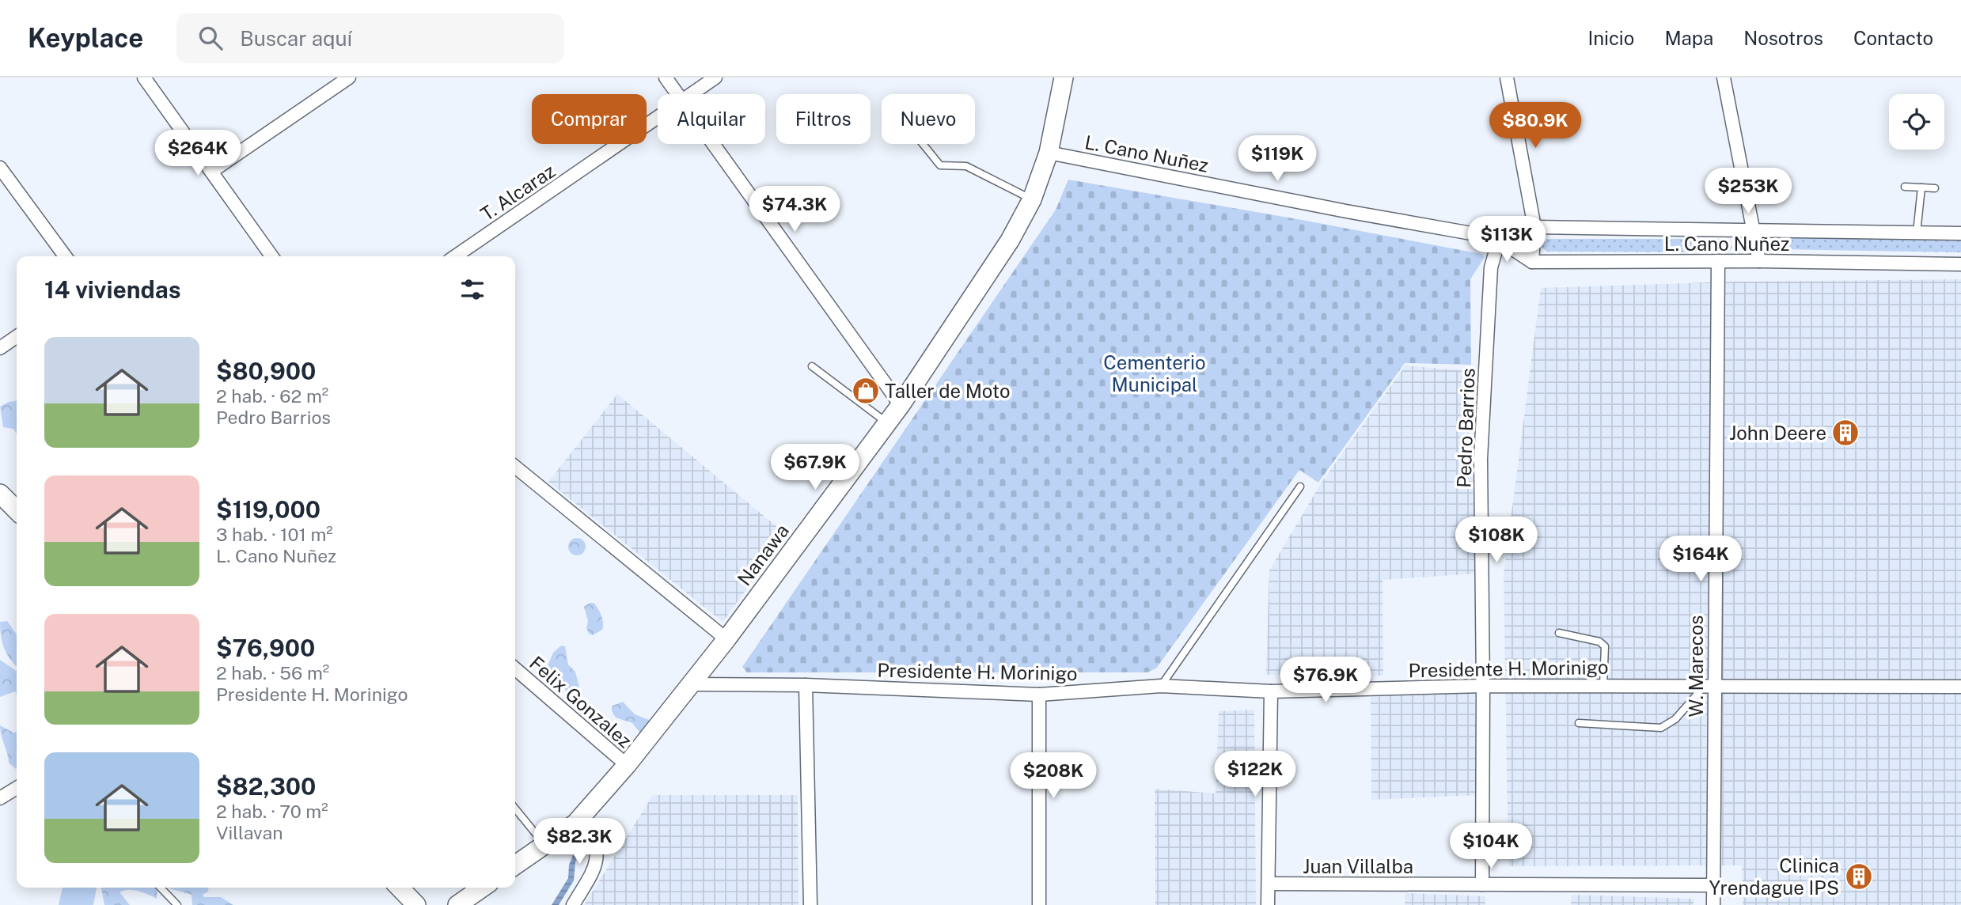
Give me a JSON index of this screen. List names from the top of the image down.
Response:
{
  "streets": {
    "street": [
      "L. Cano Nuñez",
      "T. Alcaraz",
      "Pedro Barrios",
      "Nanawa",
      "W. Marecos",
      "Presidente H. Morinigo",
      "Felix Gonzalez",
      "Juan Villalba"
    ]
  },
  "crossings": [
    ["L. Cano Nuñez", "Pedro Barrios"],
    ["L. Cano Nuñez", "Nanawa"],
    ["L. Cano Nuñez", "W. Marecos"],
    ["Pedro Barrios", "Presidente H. Morinigo"],
    ["Pedro Barrios", "Juan Villalba"],
    ["Nanawa", "Presidente H. Morinigo"],
    ["Nanawa", "Felix Gonzalez"],
    ["W. Marecos", "Presidente H. Morinigo"],
    ["W. Marecos", "Juan Villalba"]
  ],
  "parks": ["Cementerio Municipal"],
  "places": {
    "shop": ["Taller de Moto"],
    "building": ["John Deere", "Clinica Yrendague IPS"]
  },
  "page": {
    "header": "Keyplace",
    "search": "Buscar aquí",
    "nav": [
      "Inicio",
      "Mapa",
      "Nosotros",
      "Contacto"
    ],
    "chip": [
      "Comprar",
      "Alquilar",
      "Filtros",
      "Nuevo"
    ],
    "price": [
      "$80.9K",
      "$264K",
      "$119K",
      "$253K",
      "$74.3K",
      "$113K",
      "$67.9K",
      "$108K",
      "$164K",
      "$76.9K",
      "$122K",
      "$208K",
      "$82.3K",
      "$104K"
    ],
    "heading": "14 viviendas",
    "list": [
      {
        "name": "$80,900",
        "note": "2 hab. · 62 m² · Pedro Barrios"
      },
      {
        "name": "$119,000",
        "note": "3 hab. · 101 m² · L. Cano Nuñez"
      },
      {
        "name": "$76,900",
        "note": "2 hab. · 56 m² · Presidente H. Morinigo"
      },
      {
        "name": "$82,300",
        "note": "2 hab. · 70 m² · Villavan"
      }
    ]
  }
}
